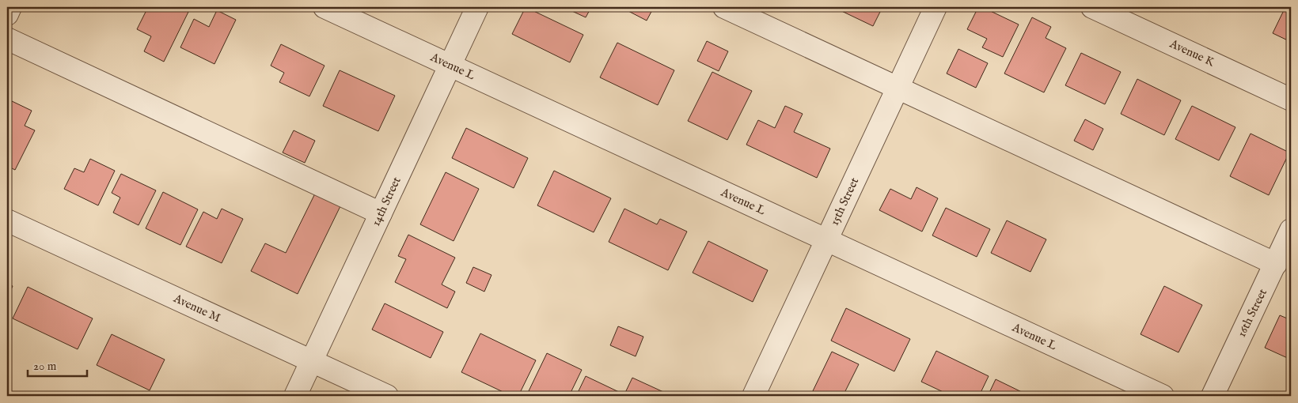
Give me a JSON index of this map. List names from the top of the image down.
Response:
{
  "streets": {
    "street": [
      "Avenue K",
      "Avenue L",
      "14th Street",
      "15th Street",
      "Avenue M",
      "16th Street"
    ]
  },
  "crossings": [
    ["Avenue L", "14th Street"],
    ["Avenue L", "15th Street"],
    ["14th Street", "Avenue M"]
  ],
  "scale_bar": "20 m"
}
